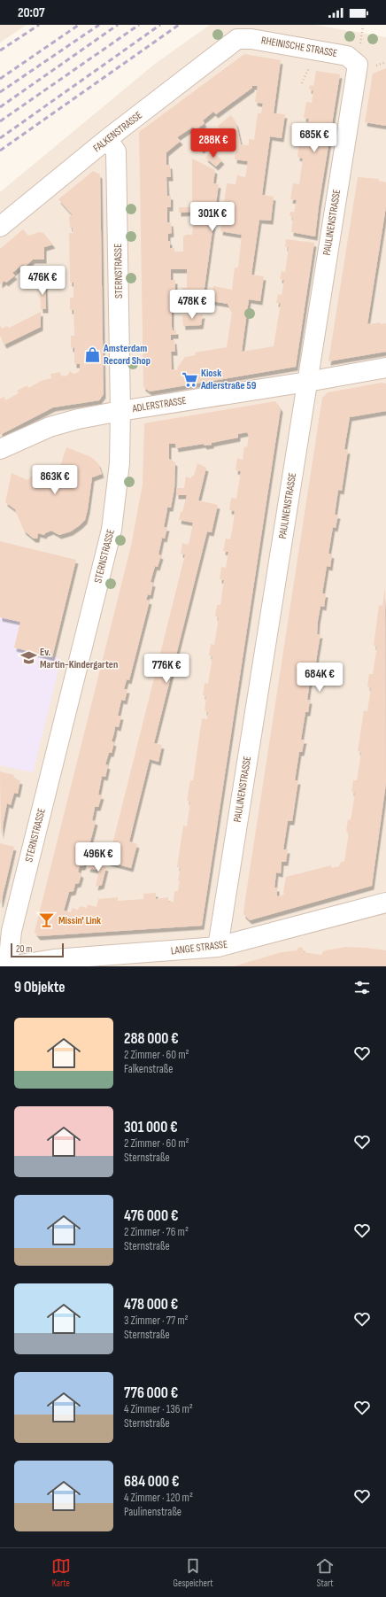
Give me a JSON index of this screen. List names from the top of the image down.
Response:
{
  "streets": {
    "street": [
      "RHEINISCHE STRASSE",
      "FALKENSTRASSE",
      "PAULINENSTRASSE",
      "STERNSTRASSE",
      "ADLERSTRASSE",
      "LANGE STRASSE"
    ]
  },
  "crossings": [
    ["RHEINISCHE STRASSE", "FALKENSTRASSE"],
    ["RHEINISCHE STRASSE", "PAULINENSTRASSE"],
    ["FALKENSTRASSE", "STERNSTRASSE"],
    ["PAULINENSTRASSE", "ADLERSTRASSE"],
    ["PAULINENSTRASSE", "LANGE STRASSE"],
    ["STERNSTRASSE", "ADLERSTRASSE"],
    ["STERNSTRASSE", "LANGE STRASSE"]
  ],
  "places": {
    "shop": ["Amsterdam Record Shop"],
    "supermarket": ["Kiosk Adlerstraße 59"],
    "school or university": ["Ev. Martin-Kindergarten"],
    "bar": ["Missin' Link"]
  },
  "scale_bar": "20 m",
  "page": {
    "status": "20:07",
    "price": [
      "685K €",
      "288K €",
      "301K €",
      "476K €",
      "478K €",
      "863K €",
      "776K €",
      "684K €",
      "496K €"
    ],
    "scale": "20 m",
    "heading": "9 Objekte",
    "list": [
      {
        "name": "288 000 €",
        "note": "2 Zimmer · 60 m² · Falkenstraße"
      },
      {
        "name": "301 000 €",
        "note": "2 Zimmer · 60 m² · Sternstraße"
      },
      {
        "name": "476 000 €",
        "note": "2 Zimmer · 76 m² · Sternstraße"
      },
      {
        "name": "478 000 €",
        "note": "3 Zimmer · 77 m² · Sternstraße"
      },
      {
        "name": "776 000 €",
        "note": "4 Zimmer · 136 m² · Sternstraße"
      },
      {
        "name": "684 000 €",
        "note": "4 Zimmer · 120 m² · Paulinenstraße"
      }
    ],
    "tabs": ["Karte", "Gespeichert", "Start"]
  }
}
